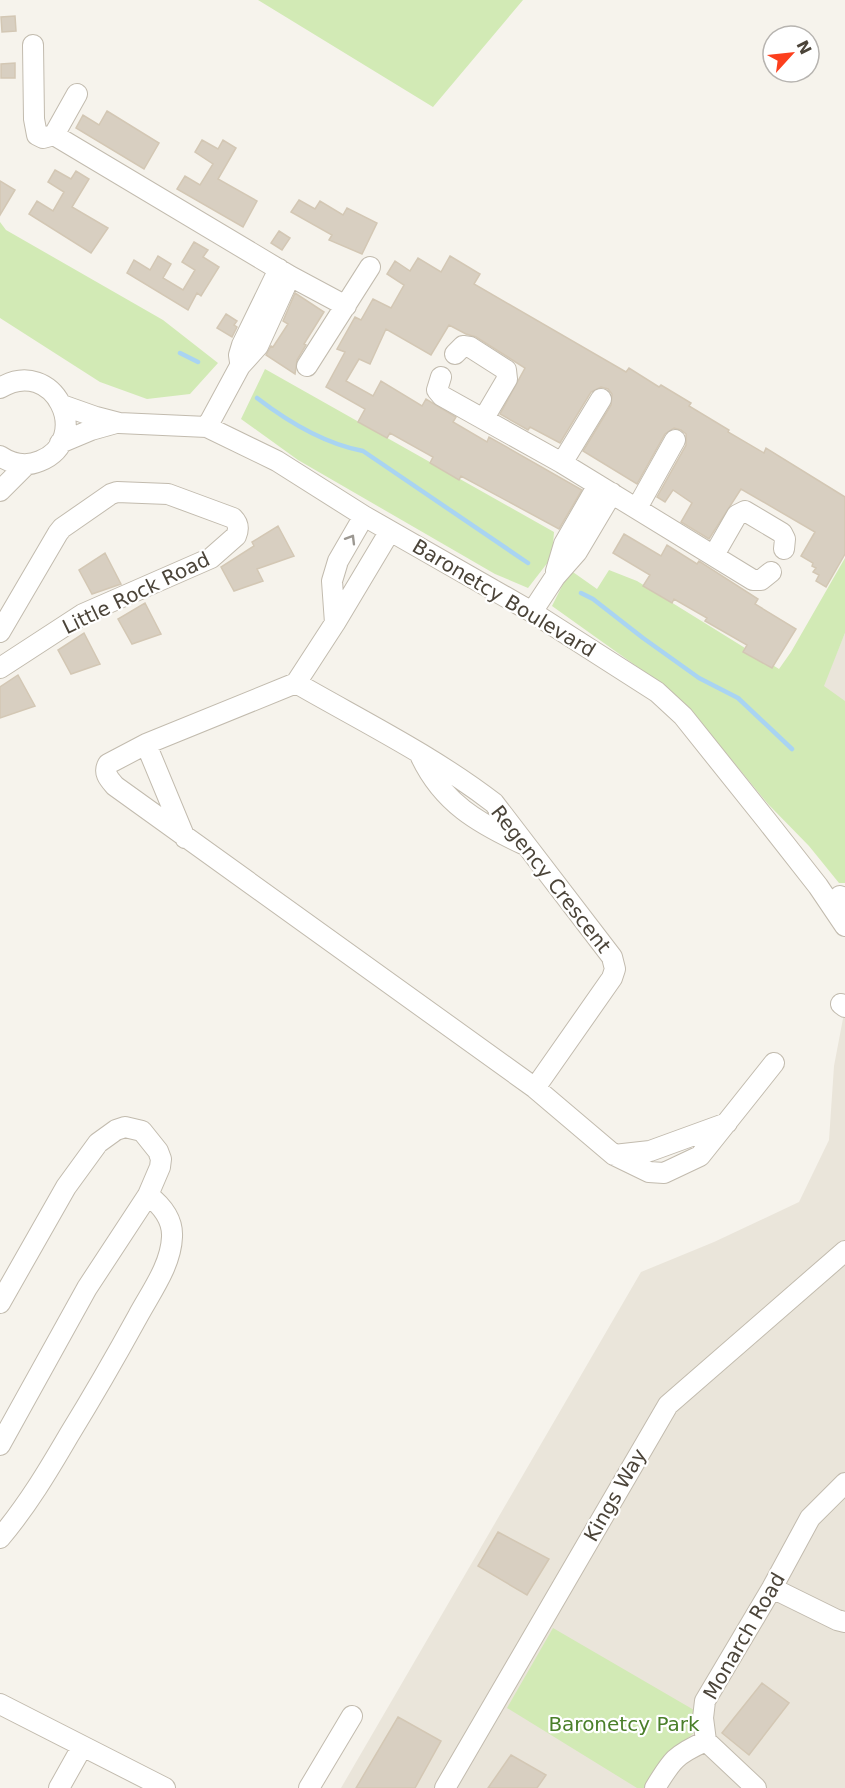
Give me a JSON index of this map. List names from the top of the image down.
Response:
{
  "streets": {
    "street": [
      "Little Rock Road",
      "Baronetcy Boulevard",
      "Regency Crescent",
      "Kings Way",
      "Monarch Road"
    ]
  },
  "parks": ["Baronetcy Park"],
  "north": "top right"
}
